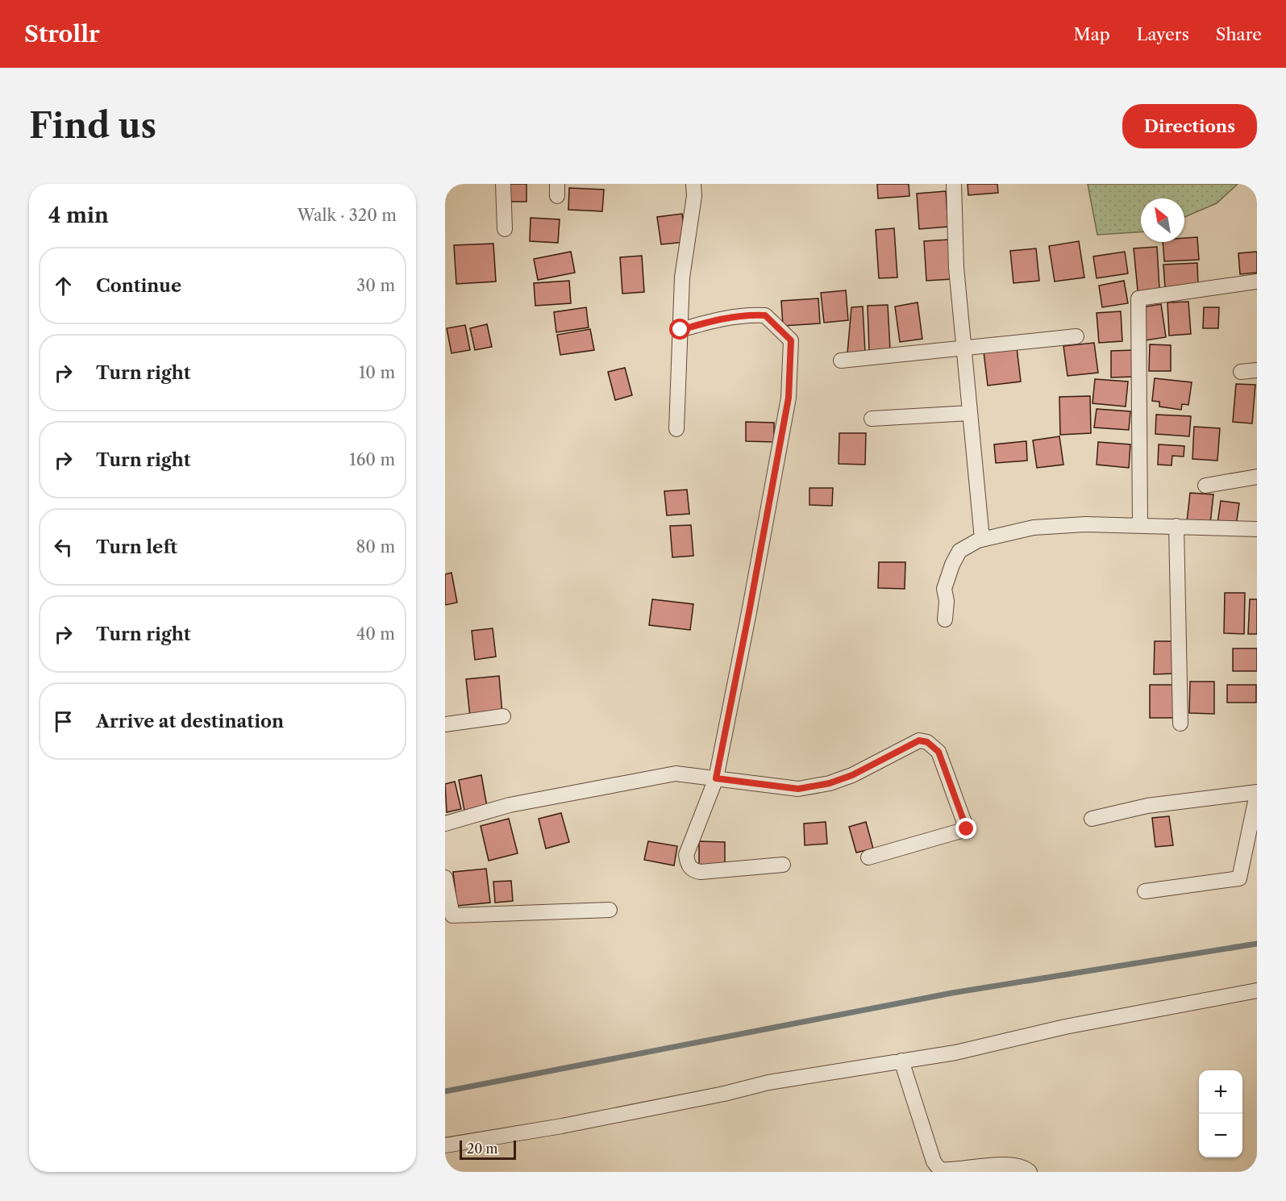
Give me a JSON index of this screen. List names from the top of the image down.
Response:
{
  "scale_bar": "20 m",
  "north": "top left",
  "page": {
    "header": "Strollr",
    "nav": ["Map", "Layers", "Share"],
    "buttons": "Directions",
    "title": "Find us",
    "heading": ["4 min", "Walk · 320 m"],
    "list": [
      ["Continue", "30 m"],
      ["Turn right", "10 m"],
      ["Turn right", "160 m"],
      ["Turn left", "80 m"],
      ["Turn right", "40 m"],
      "Arrive at destination"
    ],
    "map_buttons": ["+", "−"],
    "scale": "20 m"
  }
}
